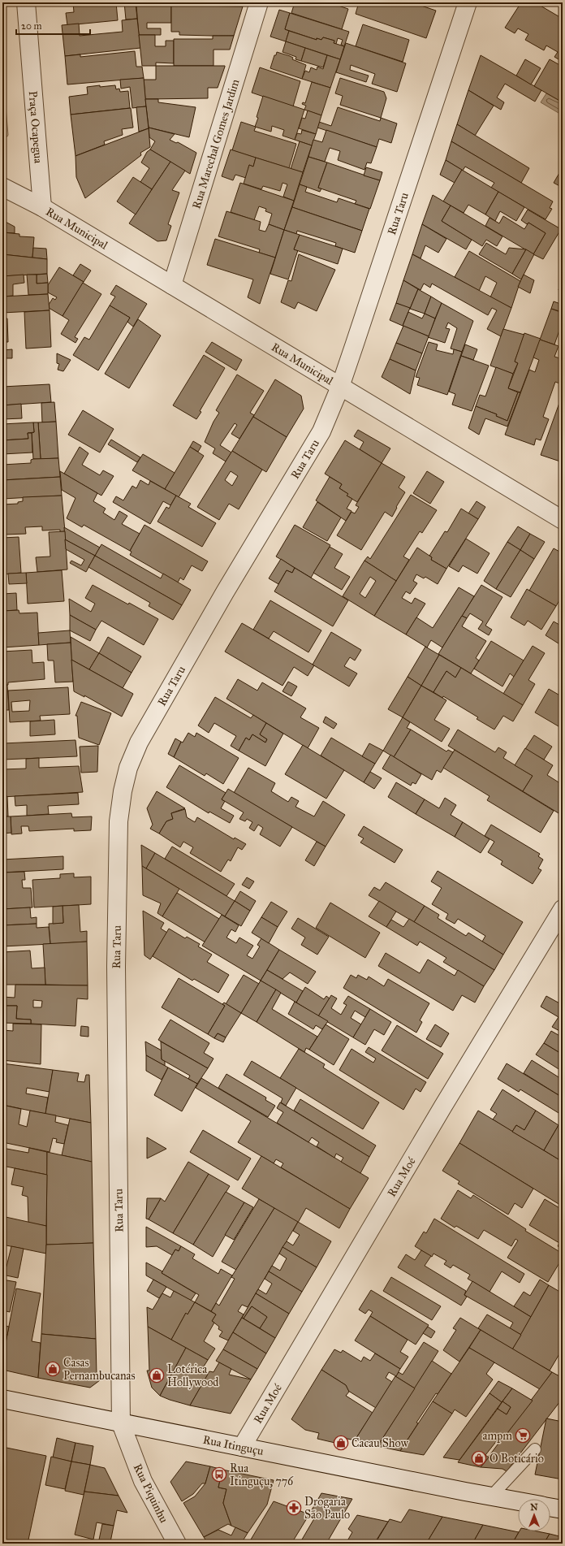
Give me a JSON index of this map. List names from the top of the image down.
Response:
{
  "streets": {
    "street": [
      "Praça Ocapegua",
      "Rua Marechal Gomes Jardim",
      "Rua Taru",
      "Rua Municipal",
      "Rua Moé",
      "Rua Itinguçu",
      "Rua Piquinhu"
    ]
  },
  "crossings": [
    ["Praça Ocapegua", "Rua Municipal"],
    ["Rua Marechal Gomes Jardim", "Rua Municipal"],
    ["Rua Taru", "Rua Municipal"],
    ["Rua Taru", "Rua Itinguçu"],
    ["Rua Taru", "Rua Piquinhu"],
    ["Rua Moé", "Rua Itinguçu"],
    ["Rua Itinguçu", "Rua Piquinhu"]
  ],
  "places": {
    "shop": [
      "Casas Pernambucanas",
      "Lotérica Hollywood",
      "Cacau Show",
      "O Boticário"
    ],
    "supermarket": ["ampm"],
    "bus stop": ["Rua Itinguçu, 776"],
    "pharmacy": ["Drogaria São Paulo"]
  },
  "scale_bar": "20 m",
  "north": "top"
}
